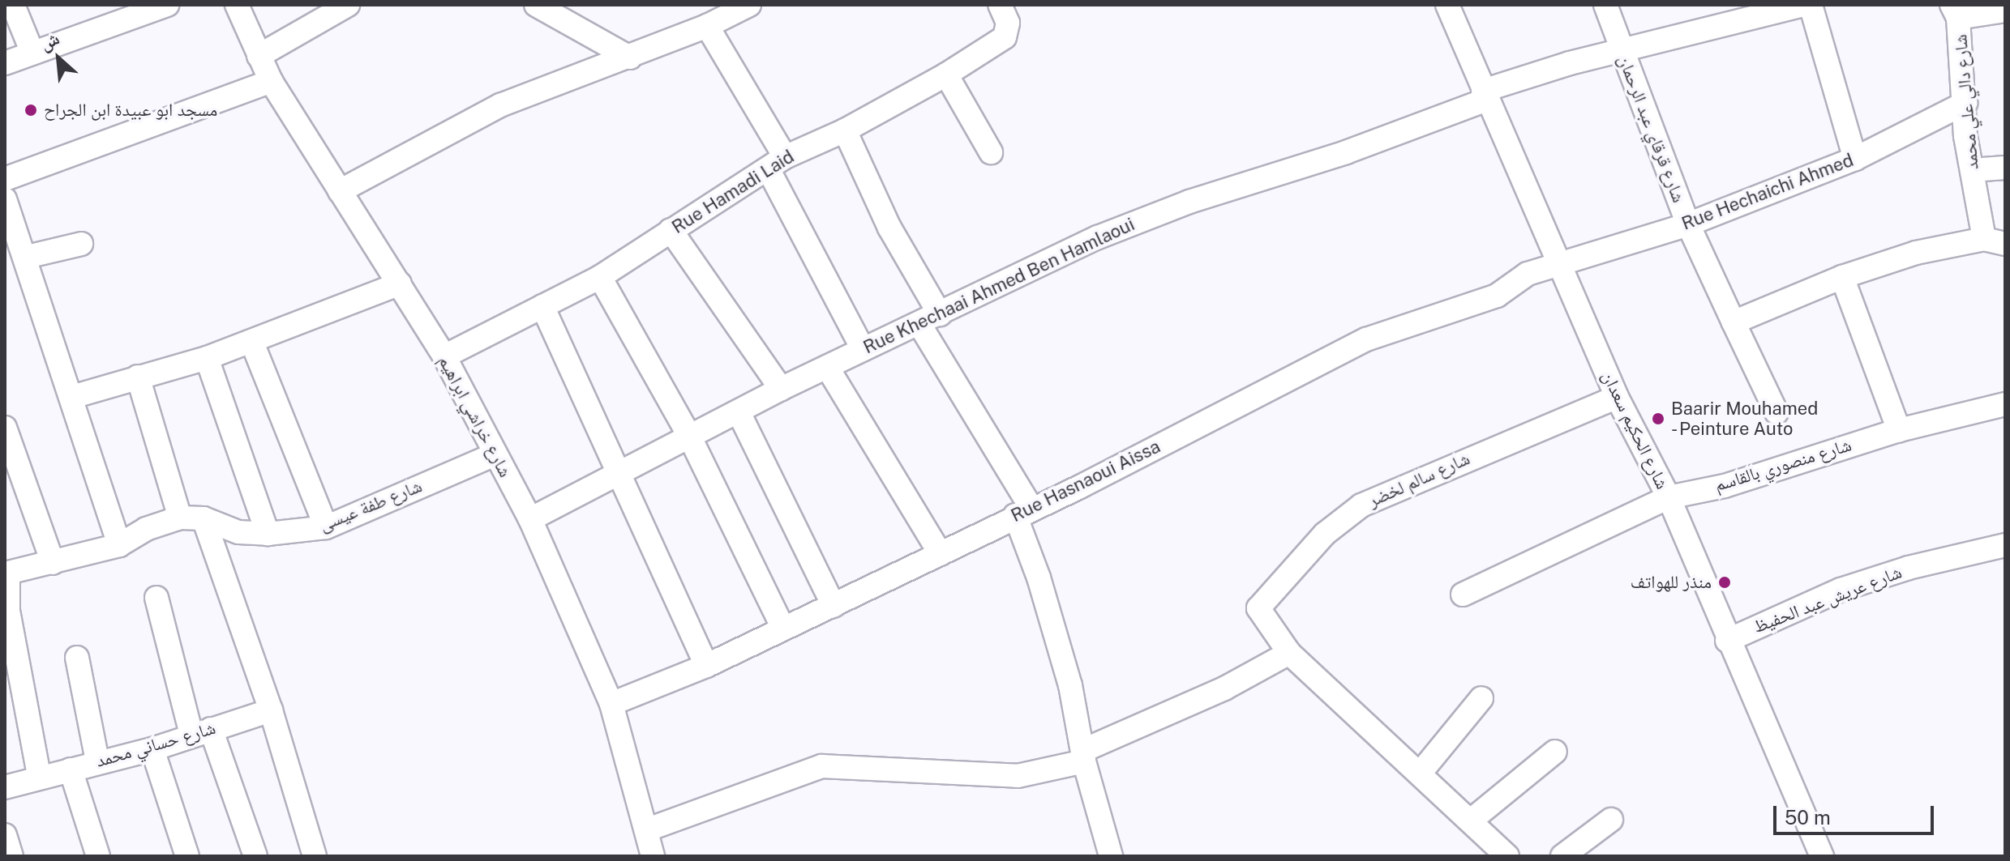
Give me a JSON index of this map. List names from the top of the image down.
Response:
{
  "streets": {
    "street": [
      "شارع دالي علي محمد",
      "شارع قرقاي عبد الرحمان",
      "Rue Hamadi Laid",
      "Rue Hechaichi Ahmed",
      "Rue Khechaai Ahmed Ben Hamlaoui",
      "شارع خراشي ابراهيم",
      "شارع الحكيم سعدان",
      "شارع منصوري بالقاسم",
      "شارع سالم لخضر",
      "Rue Hasnaoui Aissa",
      "شارع طفة عيسى",
      "شارع عريش عبد الحفيظ",
      "شارع حساني محمد"
    ]
  },
  "crossings": [
    ["شارع دالي علي محمد", "Rue Hechaichi Ahmed"],
    ["شارع قرقاي عبد الرحمان", "Rue Hechaichi Ahmed"],
    ["شارع قرقاي عبد الرحمان", "Rue Khechaai Ahmed Ben Hamlaoui"],
    ["Rue Hamadi Laid", "شارع خراشي ابراهيم"],
    ["Rue Hechaichi Ahmed", "شارع الحكيم سعدان"],
    ["Rue Hechaichi Ahmed", "Rue Hasnaoui Aissa"],
    ["Rue Khechaai Ahmed Ben Hamlaoui", "شارع خراشي ابراهيم"],
    ["Rue Khechaai Ahmed Ben Hamlaoui", "شارع الحكيم سعدان"],
    ["شارع خراشي ابراهيم", "Rue Hasnaoui Aissa"],
    ["شارع خراشي ابراهيم", "شارع طفة عيسى"],
    ["شارع الحكيم سعدان", "شارع منصوري بالقاسم"],
    ["شارع الحكيم سعدان", "شارع سالم لخضر"],
    ["شارع الحكيم سعدان", "Rue Hasnaoui Aissa"],
    ["شارع الحكيم سعدان", "شارع عريش عبد الحفيظ"]
  ],
  "places": ["مسجد ابو عبيدة ابن الجراح", "Baarir Mouhamed - Peinture Auto", "منذر للهواتف"],
  "scale_bar": "50 m",
  "north": "top left"
}
